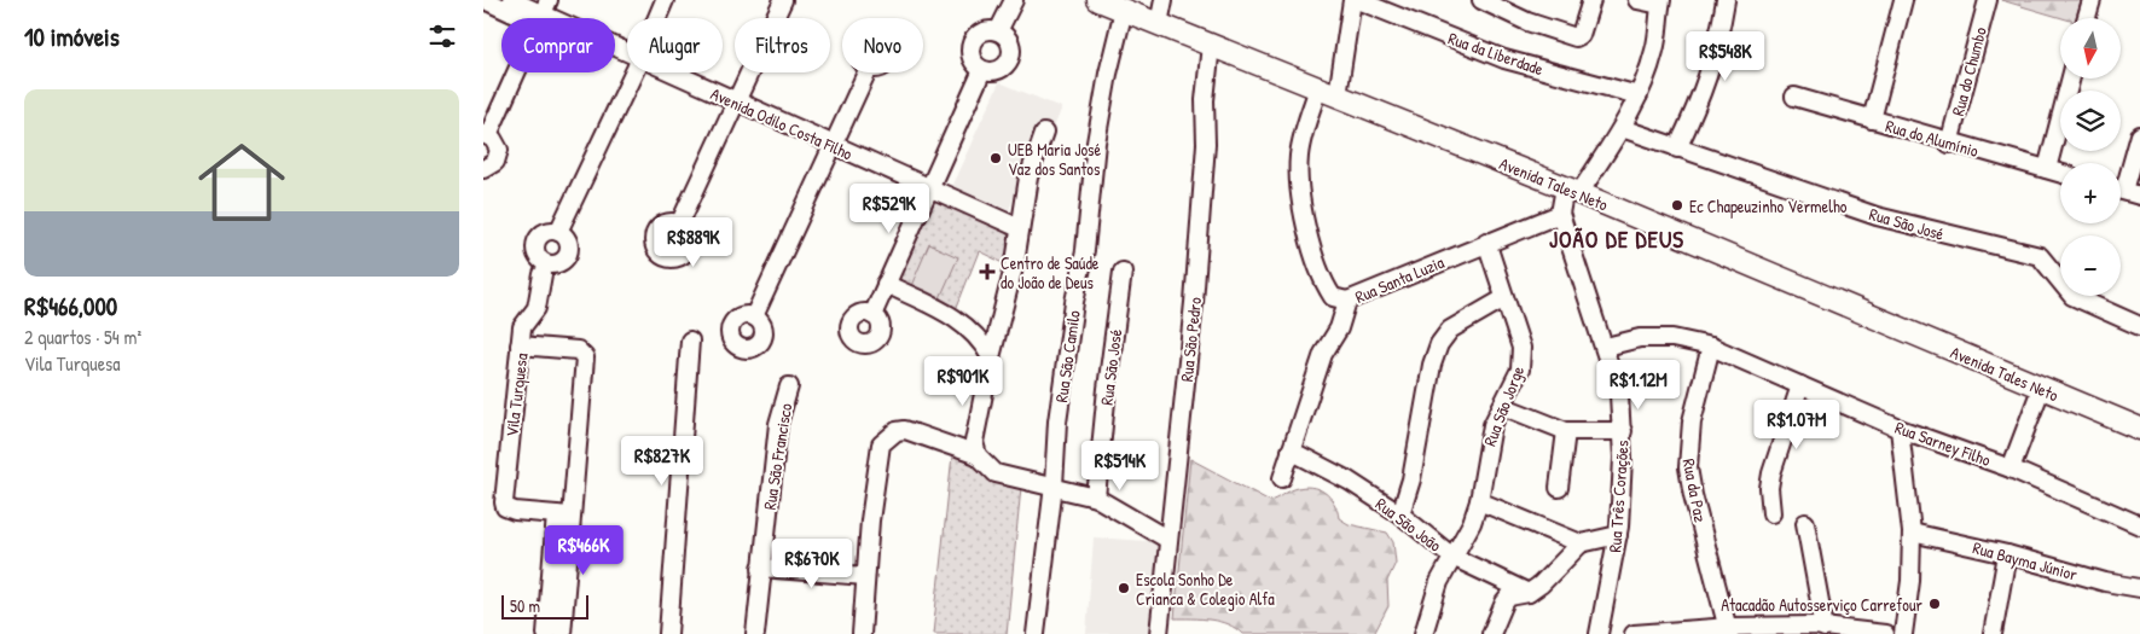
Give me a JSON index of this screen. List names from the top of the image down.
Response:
{
  "streets": {
    "main road": ["Avenida Tales Neto"],
    "street": [
      "Rua da Liberdade",
      "Rua do Chumbo",
      "Avenida Odilo Costa Filho",
      "Rua do Alumínio",
      "Rua São José",
      "Rua Santa Luzia",
      "Rua São Pedro",
      "Rua São Camilo",
      "Vila Turquesa",
      "Rua São Jorge",
      "Rua Sarney Filho",
      "Rua São Francisco",
      "Rua da Paz",
      "Rua Três Corações",
      "Rua São João",
      "Rua Bayma Júnior"
    ]
  },
  "crossings": [
    ["Rua do Chumbo", "Rua do Alumínio"],
    ["Avenida Tales Neto", "Rua São Pedro"],
    ["Avenida Tales Neto", "Rua São Camilo"],
    ["Avenida Tales Neto", "Rua Três Corações"],
    ["Rua Santa Luzia", "Rua São Jorge"],
    ["Rua Santa Luzia", "Rua Três Corações"],
    ["Rua Santa Luzia", "Rua São João"],
    ["Rua São Jorge", "Rua São João"],
    ["Rua Sarney Filho", "Rua da Paz"],
    ["Rua Sarney Filho", "Rua Três Corações"]
  ],
  "districts": ["JOÃO DE DEUS"],
  "places": {
    "other": [
      "UEB Maria José Vaz dos Santos",
      "Ec Chapeuzinho Vermelho",
      "Escola Sonho De Crianca & Colegio Alfa",
      "Atacadão Autosserviço Carrefour"
    ],
    "health": ["Centro de Saúde do João de Deus"]
  },
  "scale_bar": "50 m",
  "north": "bottom",
  "page": {
    "heading": "10 imóveis",
    "map_buttons": ["+", "−"],
    "chip": [
      "Comprar",
      "Alugar",
      "Filtros",
      "Novo"
    ],
    "price": [
      "R$548K",
      "R$529K",
      "R$889K",
      "R$901K",
      "R$1.12M",
      "R$1.07M",
      "R$827K",
      "R$514K",
      "R$466K",
      "R$670K"
    ],
    "list": [
      {
        "name": "R$466,000",
        "note": "2 quartos · 54 m² · Vila Turquesa"
      }
    ],
    "scale": "50 m"
  }
}
